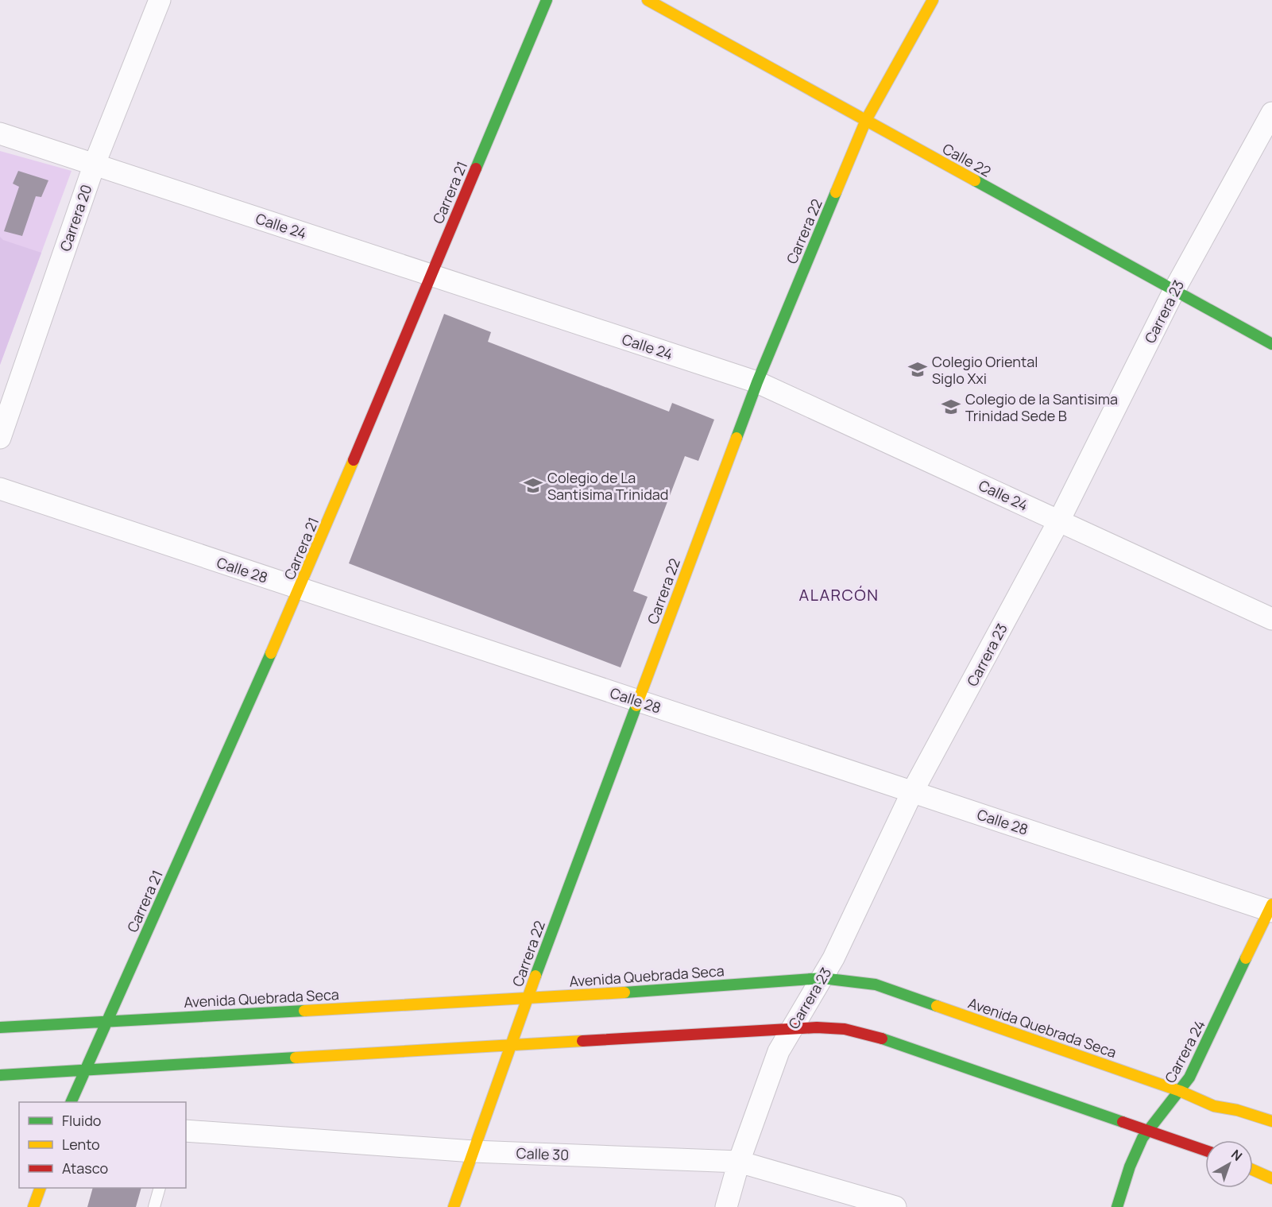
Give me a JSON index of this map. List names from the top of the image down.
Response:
{
  "streets": {
    "street": [
      "Calle 22",
      "Carrera 21",
      "Carrera 20",
      "Calle 24",
      "Carrera 22",
      "Carrera 23",
      "Calle 28",
      "Avenida Quebrada Seca",
      "Carrera 24",
      "Calle 30"
    ]
  },
  "crossings": [
    ["Calle 22", "Carrera 22"],
    ["Calle 22", "Carrera 23"],
    ["Carrera 21", "Calle 24"],
    ["Carrera 21", "Calle 28"],
    ["Carrera 21", "Avenida Quebrada Seca"],
    ["Carrera 20", "Calle 24"],
    ["Calle 24", "Carrera 22"],
    ["Calle 24", "Carrera 23"],
    ["Carrera 22", "Calle 28"],
    ["Carrera 22", "Avenida Quebrada Seca"],
    ["Carrera 22", "Calle 30"],
    ["Carrera 23", "Calle 28"],
    ["Carrera 23", "Avenida Quebrada Seca"],
    ["Carrera 23", "Calle 30"],
    ["Calle 28", "Carrera 24"],
    ["Avenida Quebrada Seca", "Carrera 24"]
  ],
  "districts": ["ALARCÓN"],
  "places": {
    "school or university": ["Colegio Oriental Siglo Xxi", "Colegio de la Santisima Trinidad Sede B", "Colegio de La Santisima Trinidad"]
  },
  "legend": ["Fluido", "Lento", "Atasco"],
  "north": "top right"
}
